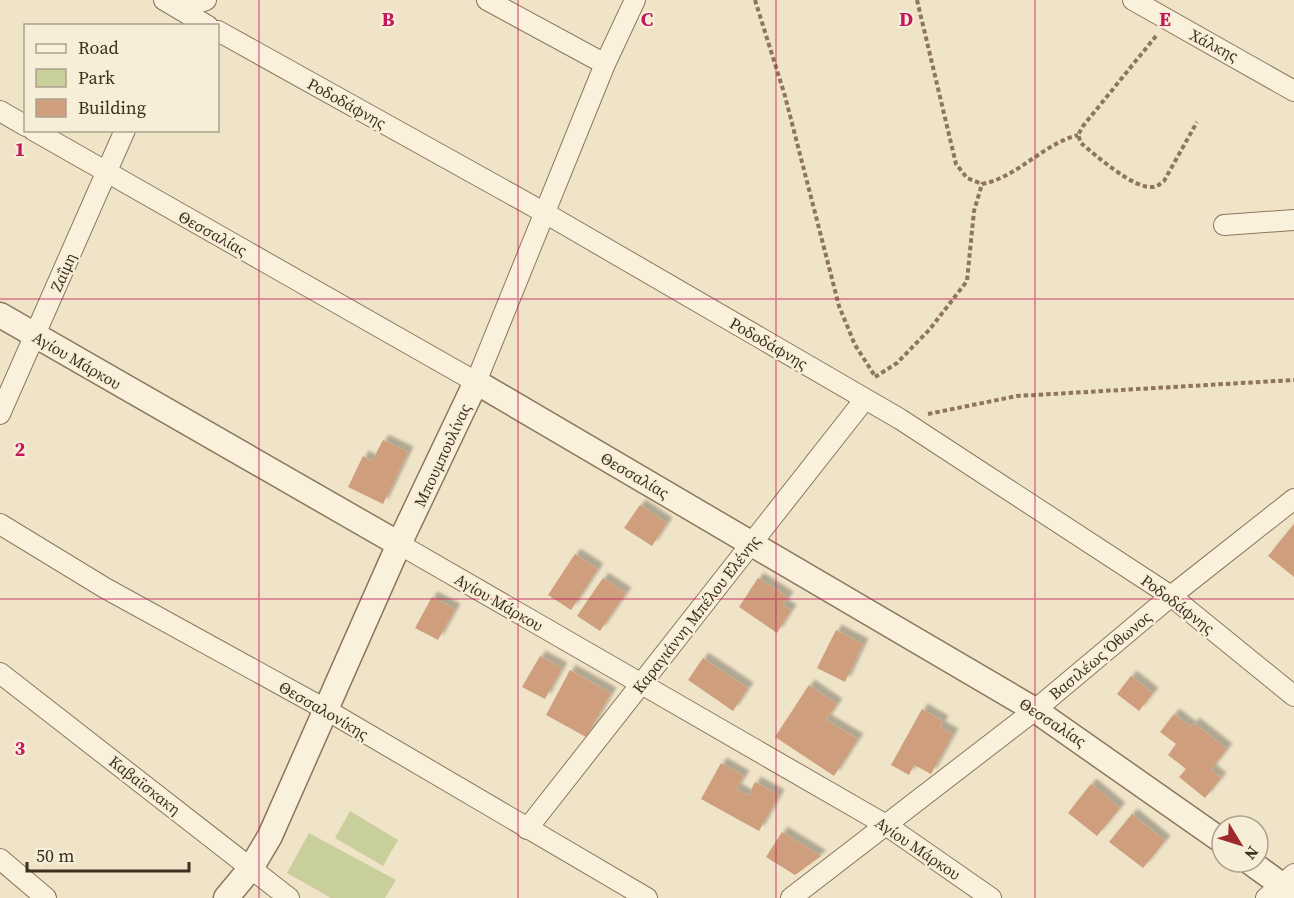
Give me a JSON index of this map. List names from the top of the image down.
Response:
{
  "streets": {
    "street": [
      "Χάλκης",
      "Ροδοδάφνης",
      "Θεσσαλίας",
      "Ζαΐμη",
      "Αγίου Μάρκου",
      "Μπουμπουλίνας",
      "Καραγιάννη Μπέλου Ελένης",
      "Βασιλέως Όθωνος",
      "Θεσσαλονίκης",
      "Καβαϊσκακη"
    ]
  },
  "crossings": [
    ["Ροδοδάφνης", "Μπουμπουλίνας"],
    ["Ροδοδάφνης", "Καραγιάννη Μπέλου Ελένης"],
    ["Ροδοδάφνης", "Βασιλέως Όθωνος"],
    ["Θεσσαλίας", "Ζαΐμη"],
    ["Θεσσαλίας", "Μπουμπουλίνας"],
    ["Θεσσαλίας", "Καραγιάννη Μπέλου Ελένης"],
    ["Θεσσαλίας", "Βασιλέως Όθωνος"],
    ["Ζαΐμη", "Αγίου Μάρκου"],
    ["Αγίου Μάρκου", "Μπουμπουλίνας"],
    ["Αγίου Μάρκου", "Καραγιάννη Μπέλου Ελένης"],
    ["Αγίου Μάρκου", "Βασιλέως Όθωνος"],
    ["Μπουμπουλίνας", "Θεσσαλονίκης"],
    ["Μπουμπουλίνας", "Καβαϊσκακη"],
    ["Καραγιάννη Μπέλου Ελένης", "Θεσσαλονίκης"]
  ],
  "legend": ["Road", "Park", "Building"],
  "scale_bar": "50 m",
  "north": "bottom right",
  "grid": {
    "columns": [
      "B",
      "C",
      "D",
      "E"
    ],
    "rows": ["1", "2", "3"]
  }
}
